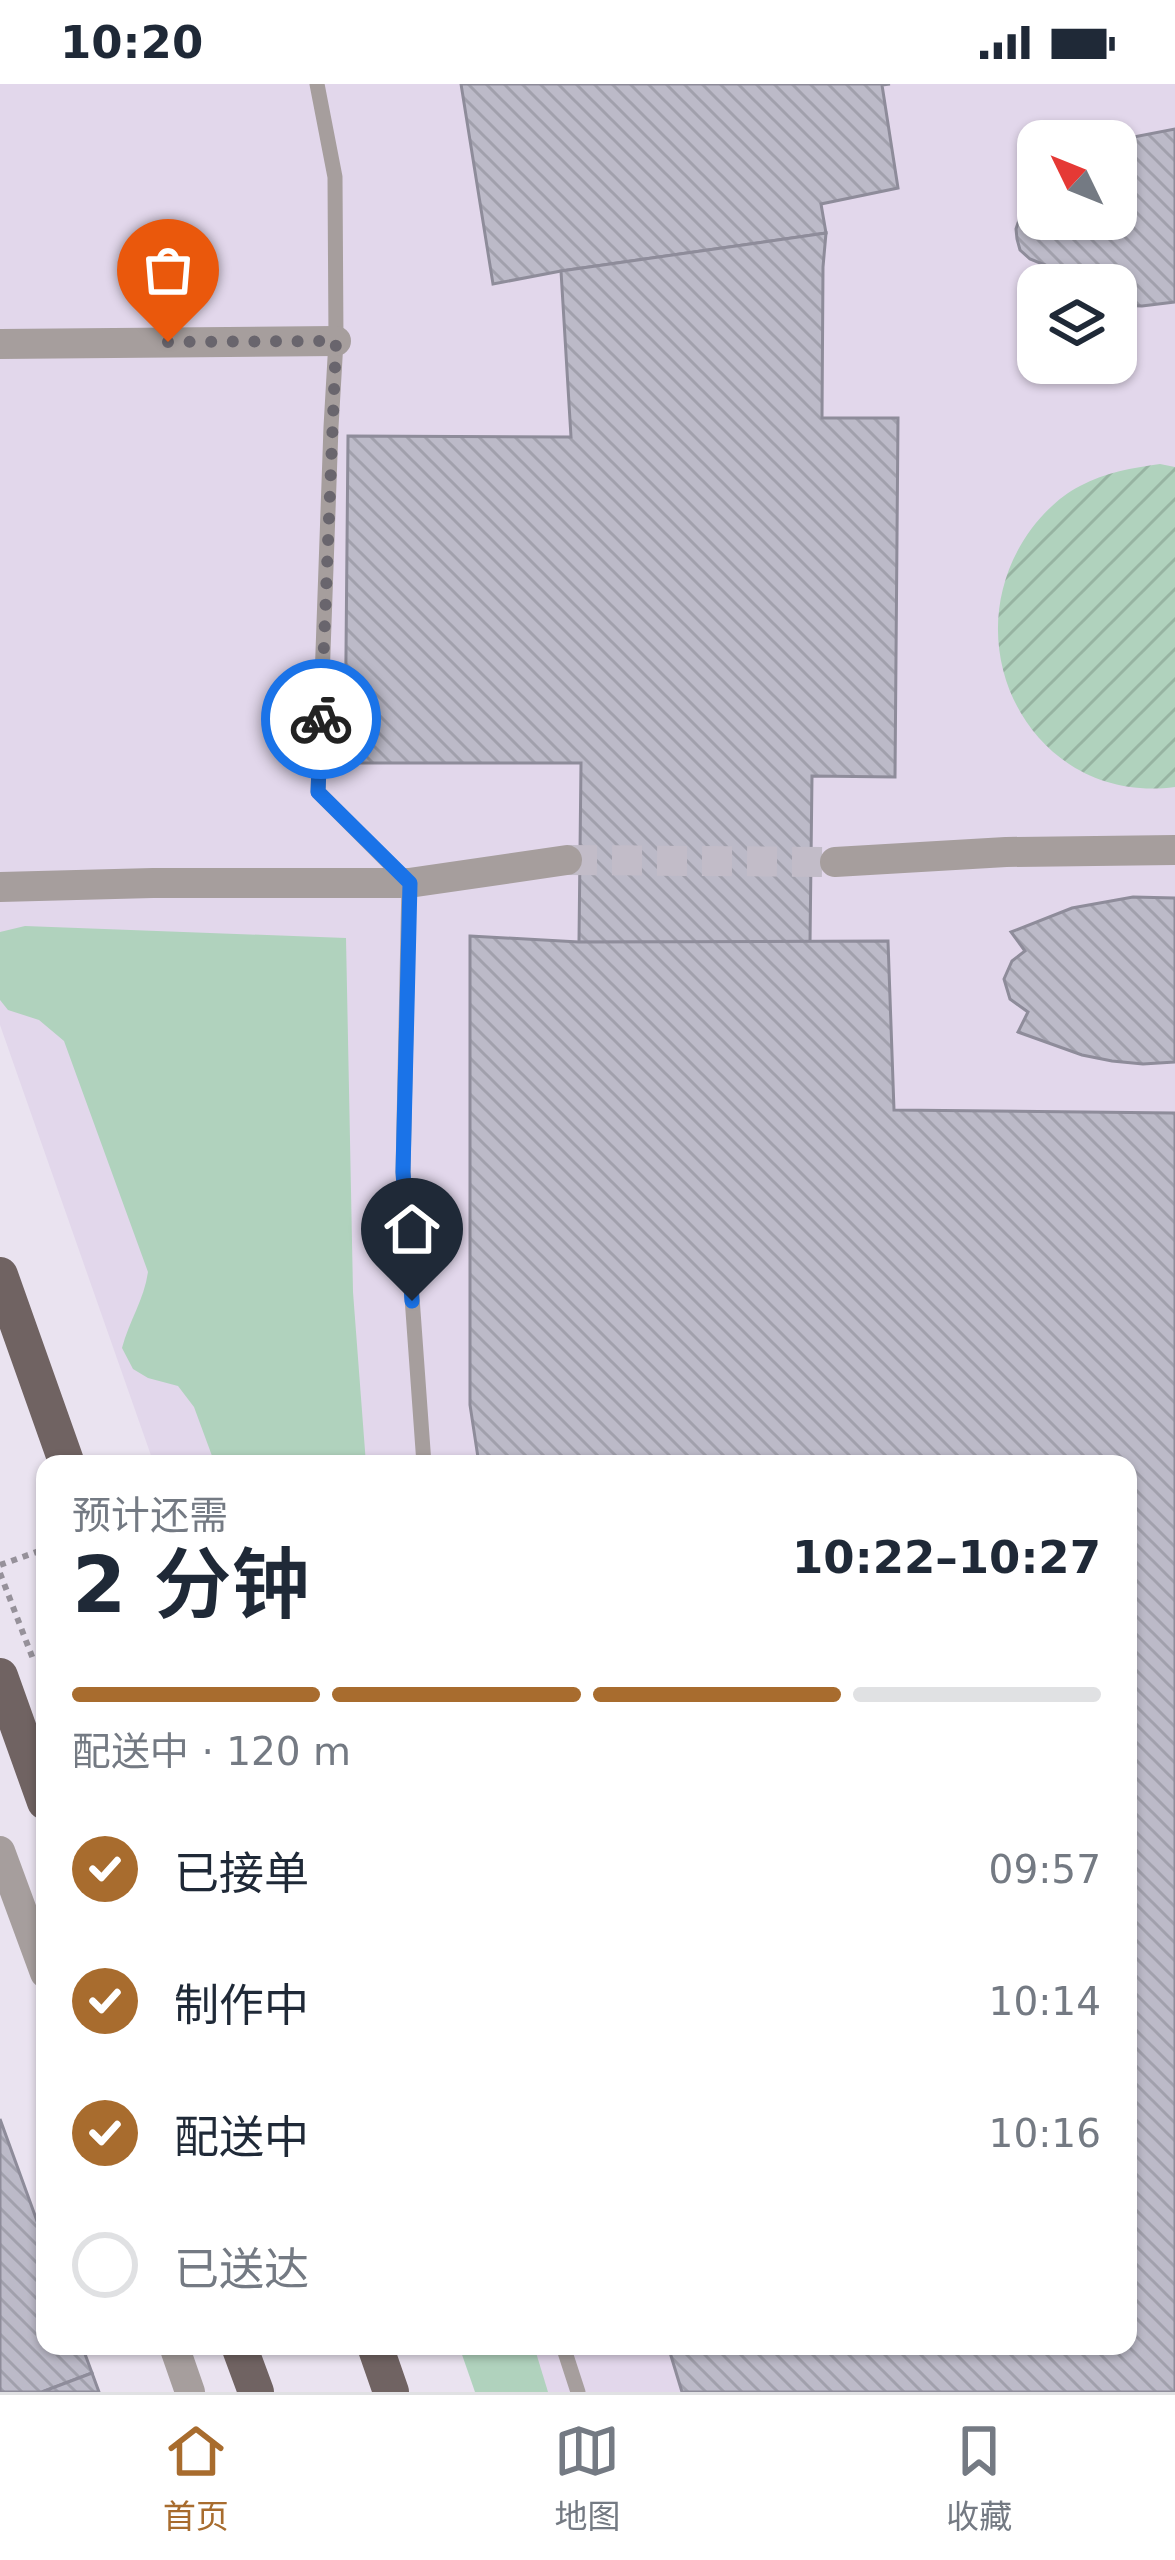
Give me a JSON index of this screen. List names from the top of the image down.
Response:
{
  "north": "top left",
  "page": {
    "status": "10:20",
    "heading": ["2 分钟", "预计还需", "10:22–10:27"],
    "bar": "配送中 · 120 m",
    "list": [
      ["已接单", "09:57"],
      ["制作中", "10:14"],
      ["配送中", "10:16"],
      "已送达"
    ],
    "tabs": ["首页", "地图", "收藏"]
  }
}
